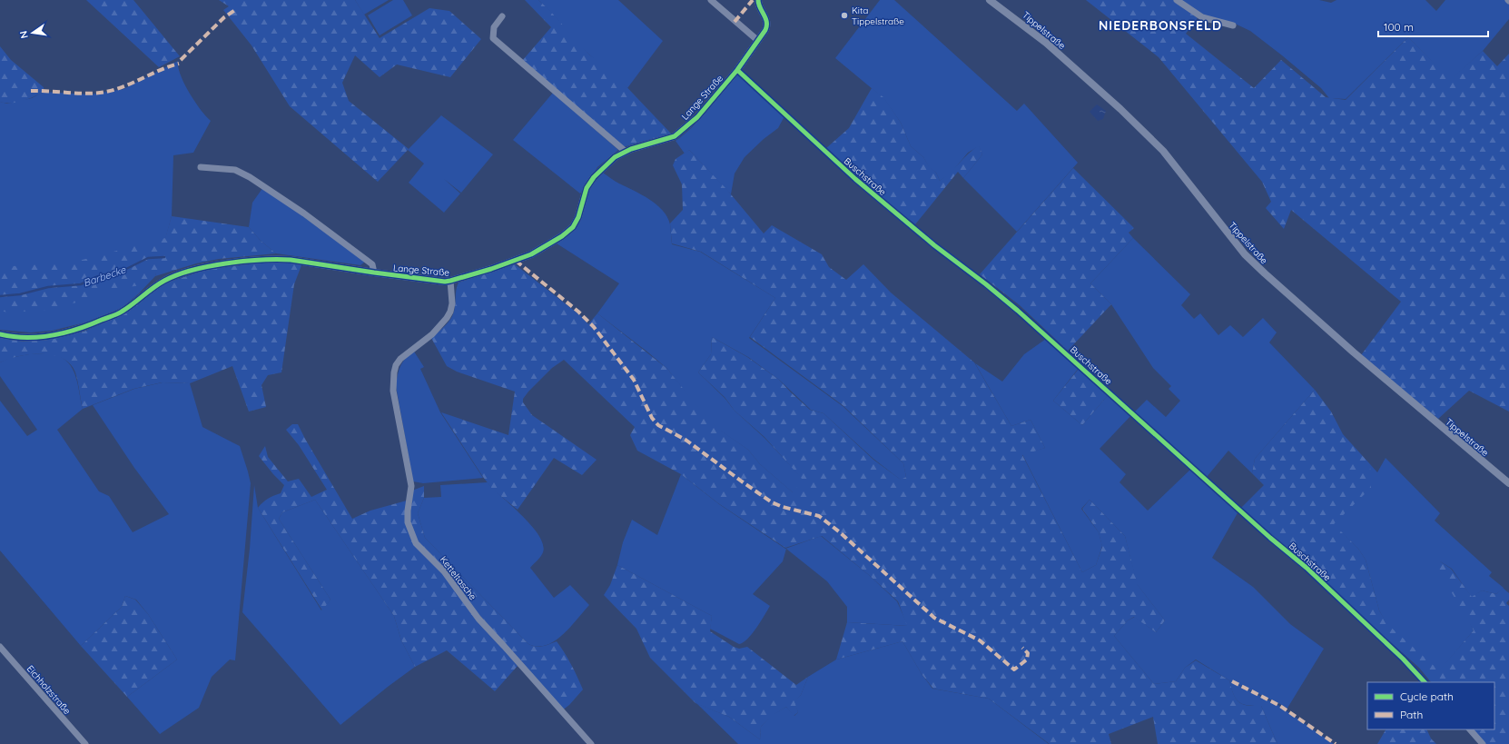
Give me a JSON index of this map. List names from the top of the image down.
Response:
{
  "streets": {
    "street": [
      "Tippelstraße",
      "Lange Straße",
      "Buschstraße",
      "Ketteltasche",
      "Eichholzstraße"
    ]
  },
  "crossings": [
    ["Lange Straße", "Buschstraße"],
    ["Lange Straße", "Ketteltasche"]
  ],
  "districts": ["NIEDERBONSFELD"],
  "water": ["Barbecke"],
  "places": ["Kita Tippelstraße"],
  "legend": ["Cycle path", "Path"],
  "scale_bar": "100 m",
  "north": "left"
}
